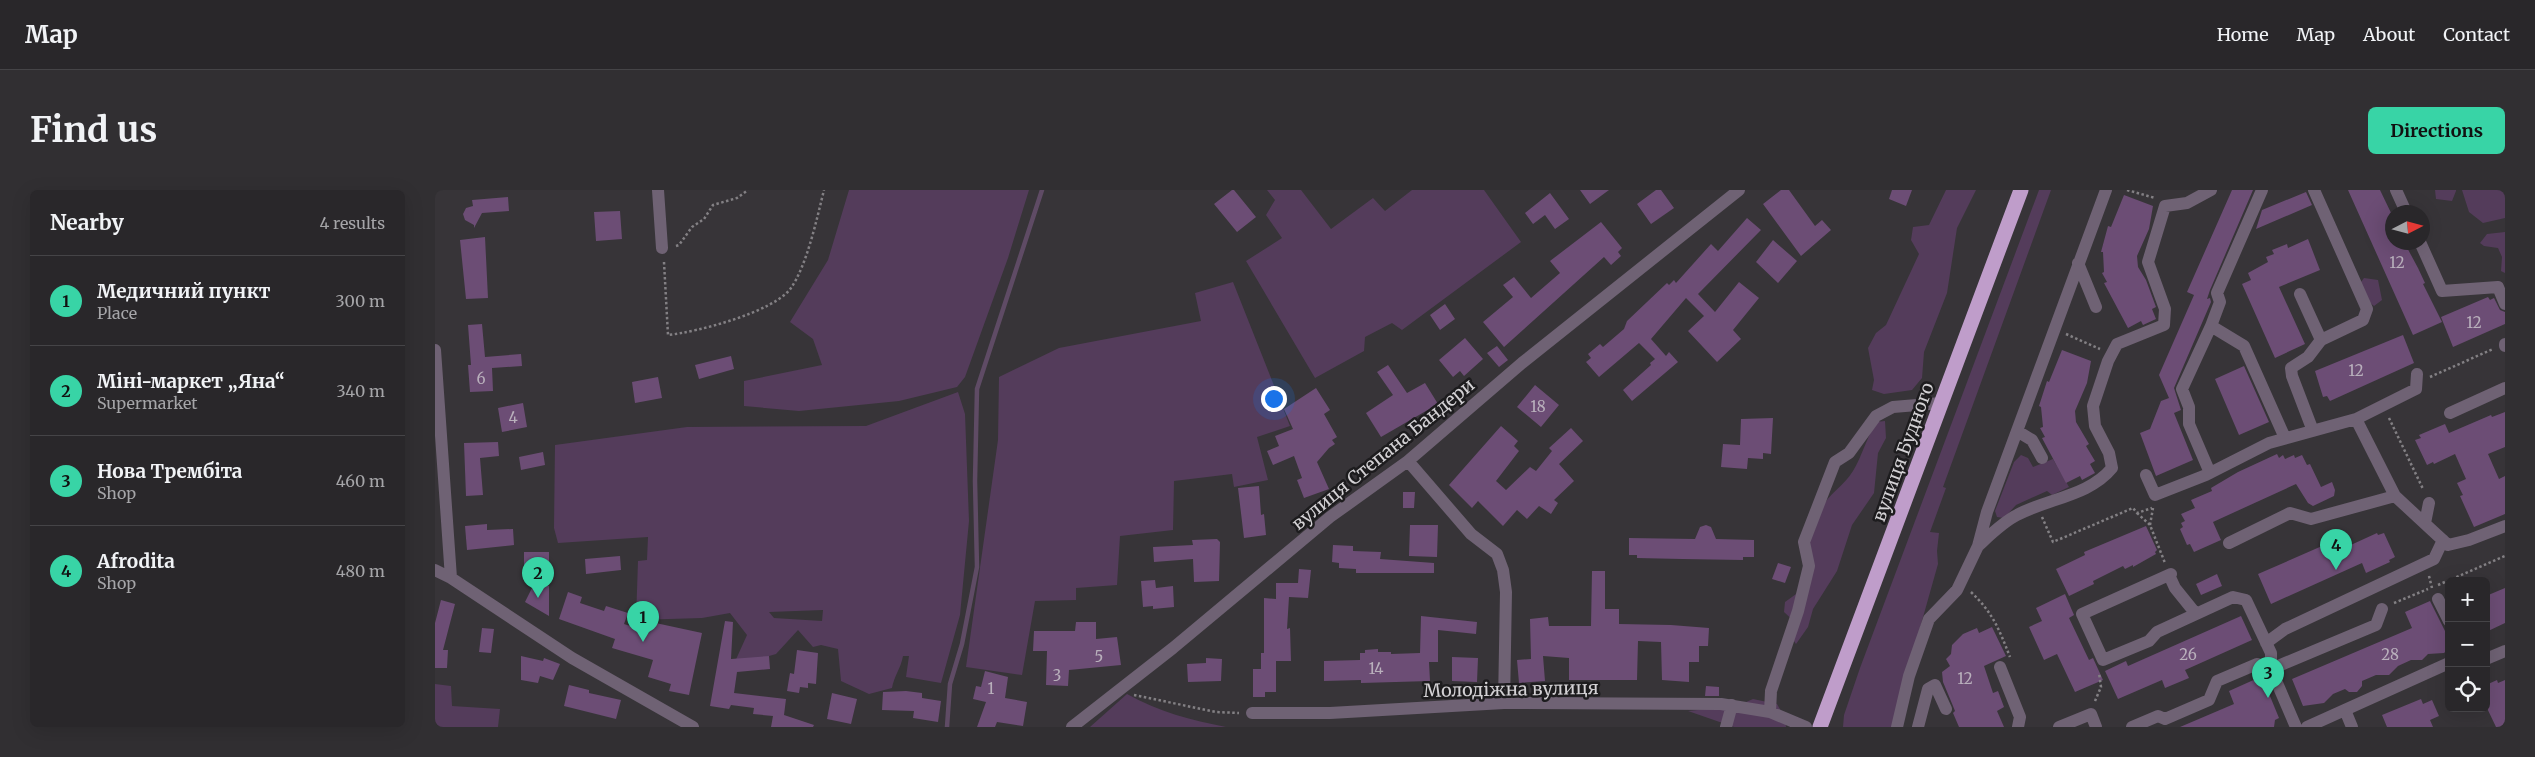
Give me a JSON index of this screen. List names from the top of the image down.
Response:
{
  "streets": {
    "highway": ["вулиця Будного"],
    "street": ["вулиця Степана Бандери", "Молодіжна вулиця"]
  },
  "house_numbers": [
    "12",
    "12",
    "12",
    "6",
    "18",
    "4",
    "26",
    "28",
    "5",
    "14",
    "3",
    "12",
    "1"
  ],
  "north": "right",
  "page": {
    "header": "Map",
    "nav": [
      "Home",
      "Map",
      "About",
      "Contact"
    ],
    "buttons": "Directions",
    "title": "Find us",
    "heading": ["Nearby", "4 results"],
    "list": [
      {
        "mark": "1",
        "name": "Медичний пункт",
        "note": "Place",
        "value": "300 m"
      },
      {
        "mark": "2",
        "name": "Міні-маркет „Яна“",
        "note": "Supermarket",
        "value": "340 m"
      },
      {
        "mark": "3",
        "name": "Нова Трембіта",
        "note": "Shop",
        "value": "460 m"
      },
      {
        "mark": "4",
        "name": "Afrodita",
        "note": "Shop",
        "value": "480 m"
      }
    ],
    "pins": [
      "4",
      "2",
      "1",
      "3"
    ],
    "map_buttons": ["+", "−"]
  }
}
